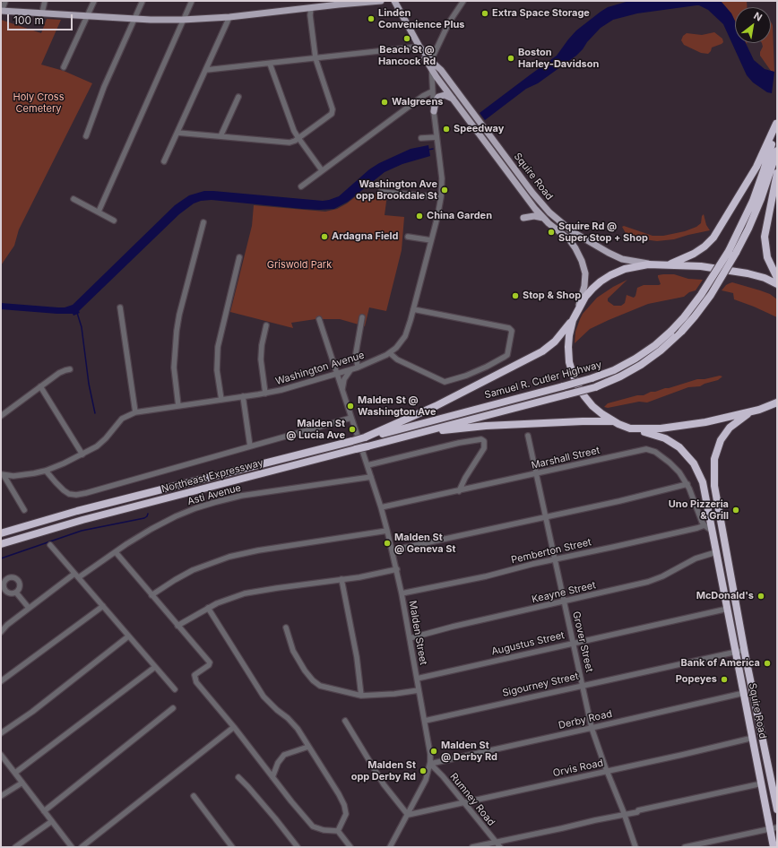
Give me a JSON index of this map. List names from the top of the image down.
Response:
{
  "streets": {
    "highway": ["Squire Road", "Samuel R. Cutler Highway", "Northeast Expressway"],
    "street": [
      "Washington Avenue",
      "Marshall Street",
      "Asti Avenue",
      "Pemberton Street",
      "Keayne Street",
      "Malden Street",
      "Grover Street",
      "Augustus Street",
      "Sigourney Street",
      "Derby Road",
      "Orvis Road",
      "Rumney Road"
    ]
  },
  "crossings": [
    ["Squire Road", "Washington Avenue"],
    ["Squire Road", "Marshall Street"],
    ["Squire Road", "Keayne Street"],
    ["Squire Road", "Augustus Street"],
    ["Squire Road", "Sigourney Street"],
    ["Squire Road", "Derby Road"],
    ["Squire Road", "Orvis Road"],
    ["Washington Avenue", "Malden Street"],
    ["Samuel R. Cutler Highway", "Northeast Expressway"],
    ["Marshall Street", "Pemberton Street"],
    ["Marshall Street", "Malden Street"],
    ["Marshall Street", "Grover Street"],
    ["Asti Avenue", "Malden Street"],
    ["Pemberton Street", "Malden Street"],
    ["Pemberton Street", "Grover Street"],
    ["Keayne Street", "Malden Street"],
    ["Keayne Street", "Grover Street"],
    ["Malden Street", "Augustus Street"],
    ["Malden Street", "Sigourney Street"],
    ["Malden Street", "Derby Road"],
    ["Malden Street", "Orvis Road"],
    ["Malden Street", "Rumney Road"],
    ["Grover Street", "Augustus Street"],
    ["Grover Street", "Sigourney Street"],
    ["Grover Street", "Derby Road"],
    ["Grover Street", "Orvis Road"],
    ["Derby Road", "Rumney Road"],
    ["Orvis Road", "Rumney Road"]
  ],
  "parks": ["Holy Cross Cemetery", "Griswold Park"],
  "places": [
    "Extra Space Storage",
    "Linden Convenience Plus",
    "Beach St @ Hancock Rd",
    "Boston Harley-Davidson",
    "Walgreens",
    "Speedway",
    "Washington Ave opp Brookdale St",
    "China Garden",
    "Squire Rd @ Super Stop + Shop",
    "Ardagna Field",
    "Stop & Shop",
    "Malden St @ Washington Ave",
    "Malden St @ Lucia Ave",
    "Uno Pizzeria & Grill",
    "Malden St @ Geneva St",
    "McDonald's",
    "Bank of America",
    "Popeyes",
    "Malden St @ Derby Rd",
    "Malden St opp Derby Rd"
  ],
  "scale_bar": "100 m",
  "north": "top right"
}
